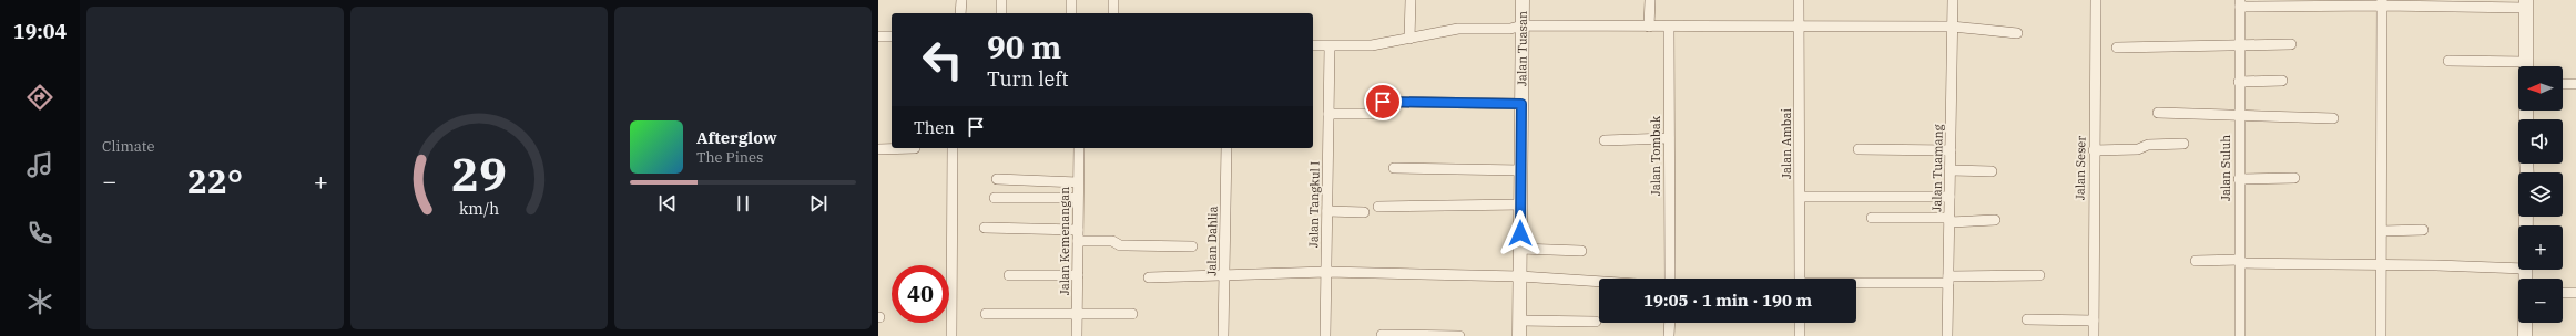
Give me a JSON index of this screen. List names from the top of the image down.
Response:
{
  "streets": {
    "street": [
      "Jalan Tuasan",
      "Jalan Ambai",
      "Jalan Tombak",
      "Jalan Tuamang",
      "Jalan Seser",
      "Jalan Suluh",
      "Jalan Tangkul I",
      "Jalan Kemenangan",
      "Jalan Dahlia"
    ]
  },
  "north": "left",
  "page": {
    "tabs": "19:04",
    "tile": "Climate",
    "turn": ["90 m", "Turn left"],
    "map_buttons": ["+", "−"],
    "then": "Then",
    "song": ["Afterglow", "The Pines"],
    "heat": ["−", "22°", "+"],
    "limit": "40",
    "trip": "19:05 · 1 min · 190 m",
    "gauge": ["29", "km/h"]
  }
}
